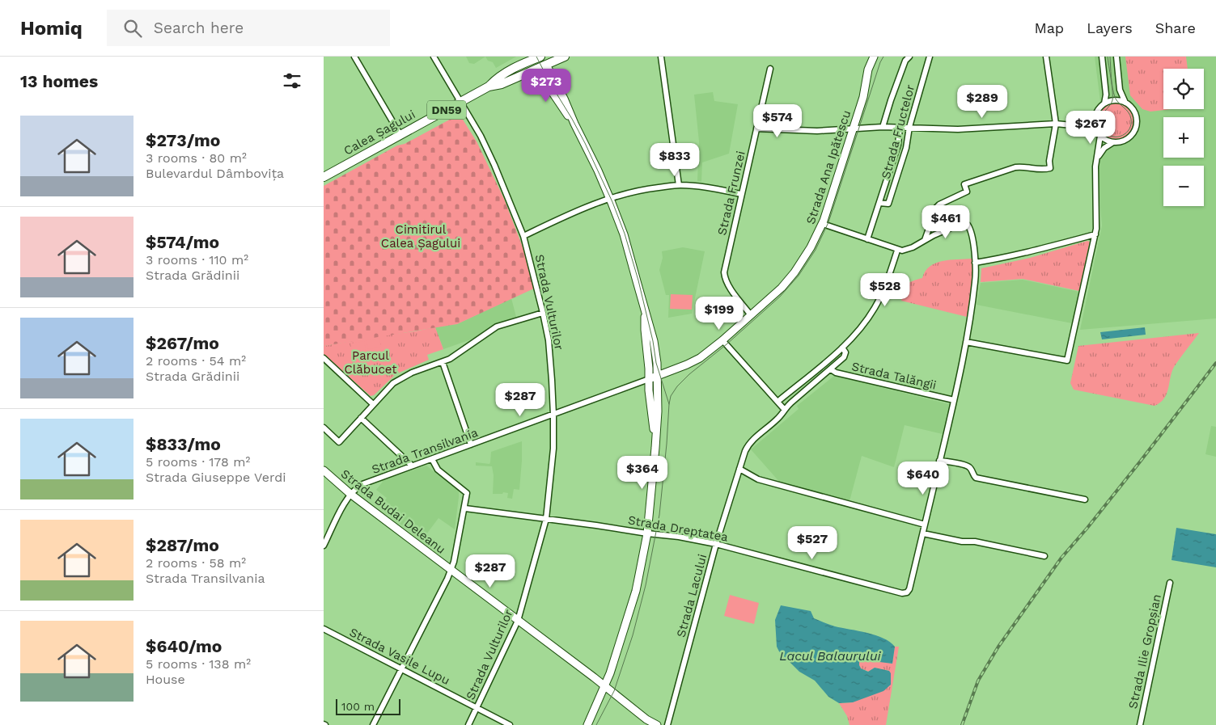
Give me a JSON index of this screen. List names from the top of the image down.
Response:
{
  "streets": {
    "main road": [
      "DN59",
      "Calea Șagului",
      "Strada Ana Ipătescu",
      "Strada Budai Deleanu"
    ],
    "street": [
      "Strada Fructelor",
      "Strada Frunzei",
      "Strada Vulturilor",
      "Strada Talăngii",
      "Strada Transilvania",
      "Strada Dreptatea",
      "Strada Lacului",
      "Strada Ilie Gropșian",
      "Strada Vasile Lupu"
    ]
  },
  "crossings": [
    ["Calea Șagului", "Strada Vulturilor"],
    ["Strada Ana Ipătescu", "Strada Frunzei"],
    ["Strada Ana Ipătescu", "Strada Vulturilor"],
    ["Strada Ana Ipătescu", "Strada Transilvania"],
    ["Strada Vulturilor", "Strada Transilvania"],
    ["Strada Vulturilor", "Strada Budai Deleanu"],
    ["Strada Vulturilor", "Strada Dreptatea"],
    ["Strada Vulturilor", "Strada Vasile Lupu"],
    ["Strada Talăngii", "Strada Lacului"],
    ["Strada Transilvania", "Strada Budai Deleanu"],
    ["Strada Dreptatea", "Strada Lacului"]
  ],
  "water": ["Lacul Balaurului"],
  "parks": ["Cimitirul Calea Șagului", "Parcul Clăbucet"],
  "scale_bar": "100 m",
  "page": {
    "header": "Homiq",
    "search": "Search here",
    "nav": ["Map", "Layers", "Share"],
    "heading": "13 homes",
    "map_buttons": ["+", "−"],
    "price": [
      "$273",
      "$289",
      "$574",
      "$267",
      "$833",
      "$461",
      "$528",
      "$199",
      "$287",
      "$364",
      "$640",
      "$527",
      "$287"
    ],
    "list": [
      {
        "name": "$273/mo",
        "note": "3 rooms · 80 m² · Bulevardul Dâmbovița"
      },
      {
        "name": "$574/mo",
        "note": "3 rooms · 110 m² · Strada Grădinii"
      },
      {
        "name": "$267/mo",
        "note": "2 rooms · 54 m² · Strada Grădinii"
      },
      {
        "name": "$833/mo",
        "note": "5 rooms · 178 m² · Strada Giuseppe Verdi"
      },
      {
        "name": "$287/mo",
        "note": "2 rooms · 58 m² · Strada Transilvania"
      },
      {
        "name": "$640/mo",
        "note": "5 rooms · 138 m² · House"
      }
    ],
    "scale": "100 m"
  }
}
